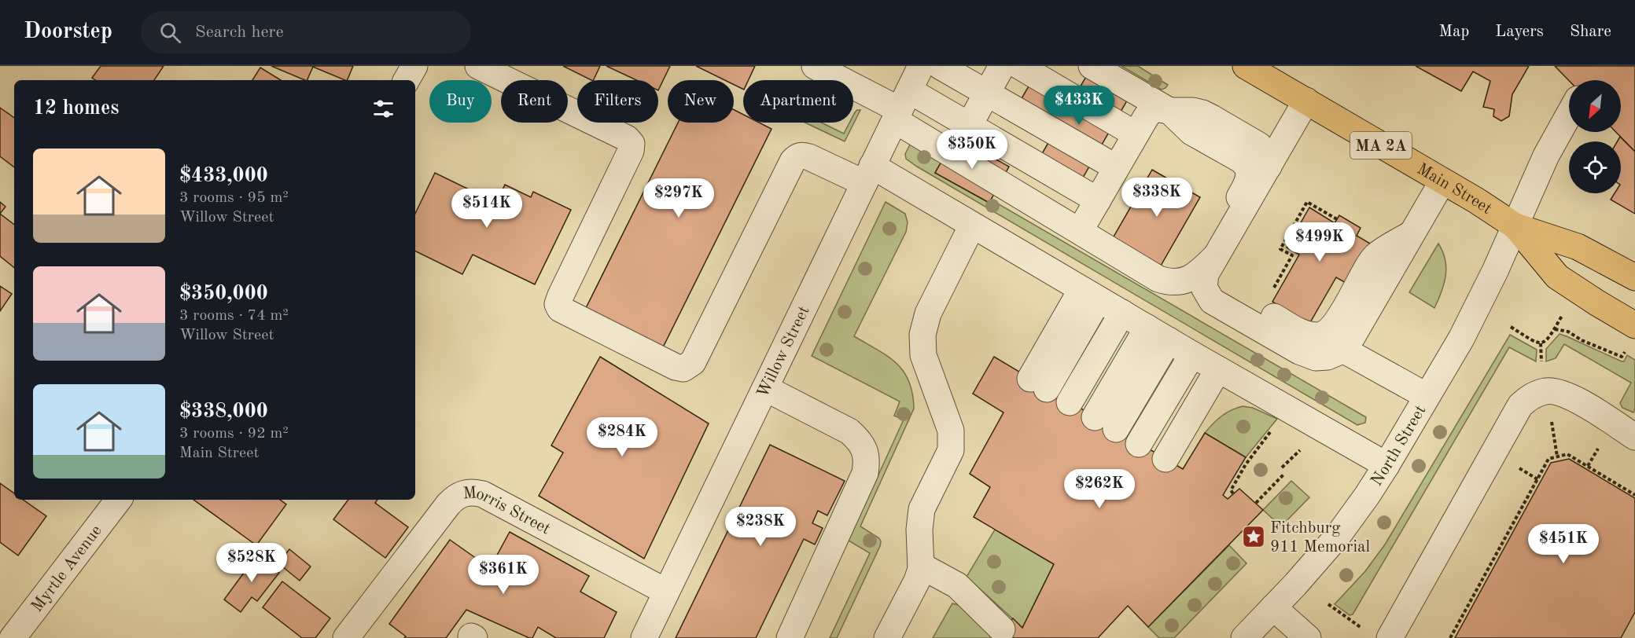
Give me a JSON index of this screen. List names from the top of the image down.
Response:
{
  "streets": {
    "main road": ["MA 2A", "Main Street"],
    "street": [
      "Willow Street",
      "North Street",
      "Morris Street",
      "Myrtle Avenue"
    ]
  },
  "crossings": [
    ["Main Street", "North Street"],
    ["Willow Street", "Morris Street"]
  ],
  "places": {
    "place": ["Fitchburg 911 Memorial"]
  },
  "north": "bottom left",
  "page": {
    "header": "Doorstep",
    "search": "Search here",
    "nav": ["Map", "Layers", "Share"],
    "chip": [
      "Buy",
      "Rent",
      "Filters",
      "New",
      "Apartment"
    ],
    "heading": "12 homes",
    "price": [
      "$433K",
      "$350K",
      "$338K",
      "$297K",
      "$514K",
      "$499K",
      "$284K",
      "$262K",
      "$238K",
      "$451K",
      "$528K",
      "$361K"
    ],
    "list": [
      {
        "name": "$433,000",
        "note": "3 rooms · 95 m² · Willow Street"
      },
      {
        "name": "$350,000",
        "note": "3 rooms · 74 m² · Willow Street"
      },
      {
        "name": "$338,000",
        "note": "3 rooms · 92 m² · Main Street"
      }
    ]
  }
}
